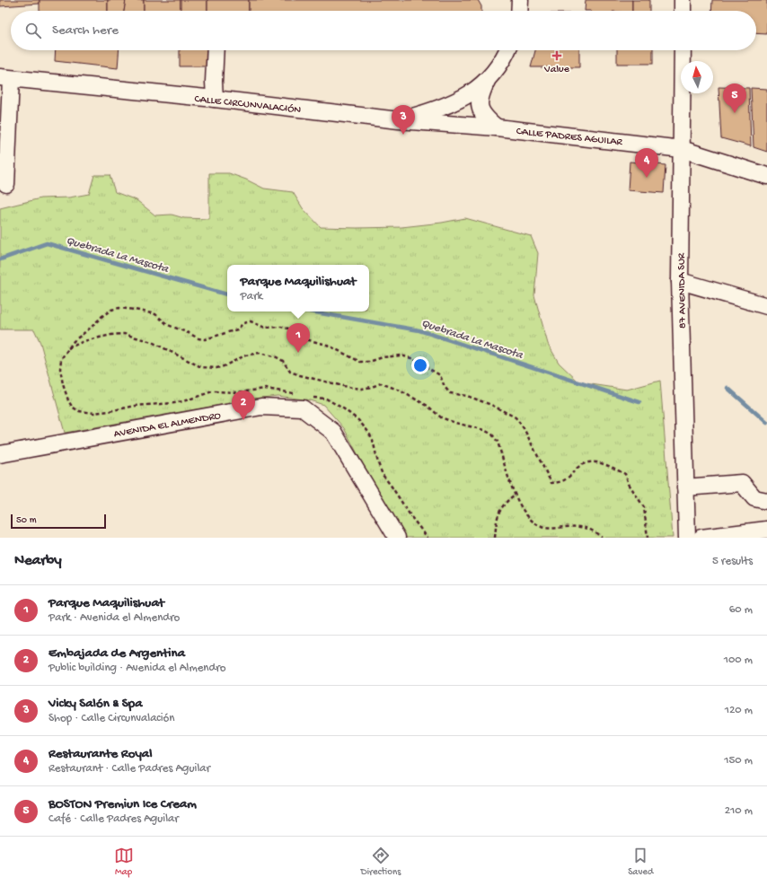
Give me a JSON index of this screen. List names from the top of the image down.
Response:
{
  "streets": {
    "street": [
      "CALLE CIRCUNVALACIÓN",
      "CALLE PADRES AGUILAR",
      "87 AVENIDA SUR",
      "AVENIDA EL ALMENDRO"
    ]
  },
  "crossings": [
    ["CALLE CIRCUNVALACIÓN", "CALLE PADRES AGUILAR"],
    ["CALLE PADRES AGUILAR", "87 AVENIDA SUR"]
  ],
  "water": ["Quebrada La Mascota"],
  "places": {
    "health": ["Value"]
  },
  "scale_bar": "50 m",
  "north": "top",
  "page": {
    "search": "Search here",
    "pins": [
      "5",
      "3",
      "4",
      "1",
      "2"
    ],
    "popup": ["Parque Maquilishuat", "Park"],
    "scale": "50 m",
    "heading": ["Nearby", "5 results"],
    "list": [
      {
        "mark": "1",
        "name": "Parque Maquilishuat",
        "note": "Park · Avenida el Almendro",
        "value": "60 m"
      },
      {
        "mark": "2",
        "name": "Embajada de Argentina",
        "note": "Public building · Avenida el Almendro",
        "value": "100 m"
      },
      {
        "mark": "3",
        "name": "Vicky Salón & Spa",
        "note": "Shop · Calle Circunvalación",
        "value": "120 m"
      },
      {
        "mark": "4",
        "name": "Restaurante Royal",
        "note": "Restaurant · Calle Padres Aguilar",
        "value": "150 m"
      },
      {
        "mark": "5",
        "name": "BOSTON Premiun Ice Cream",
        "note": "Café · Calle Padres Aguilar",
        "value": "210 m"
      }
    ],
    "nav": ["Map", "Directions", "Saved"]
  }
}
